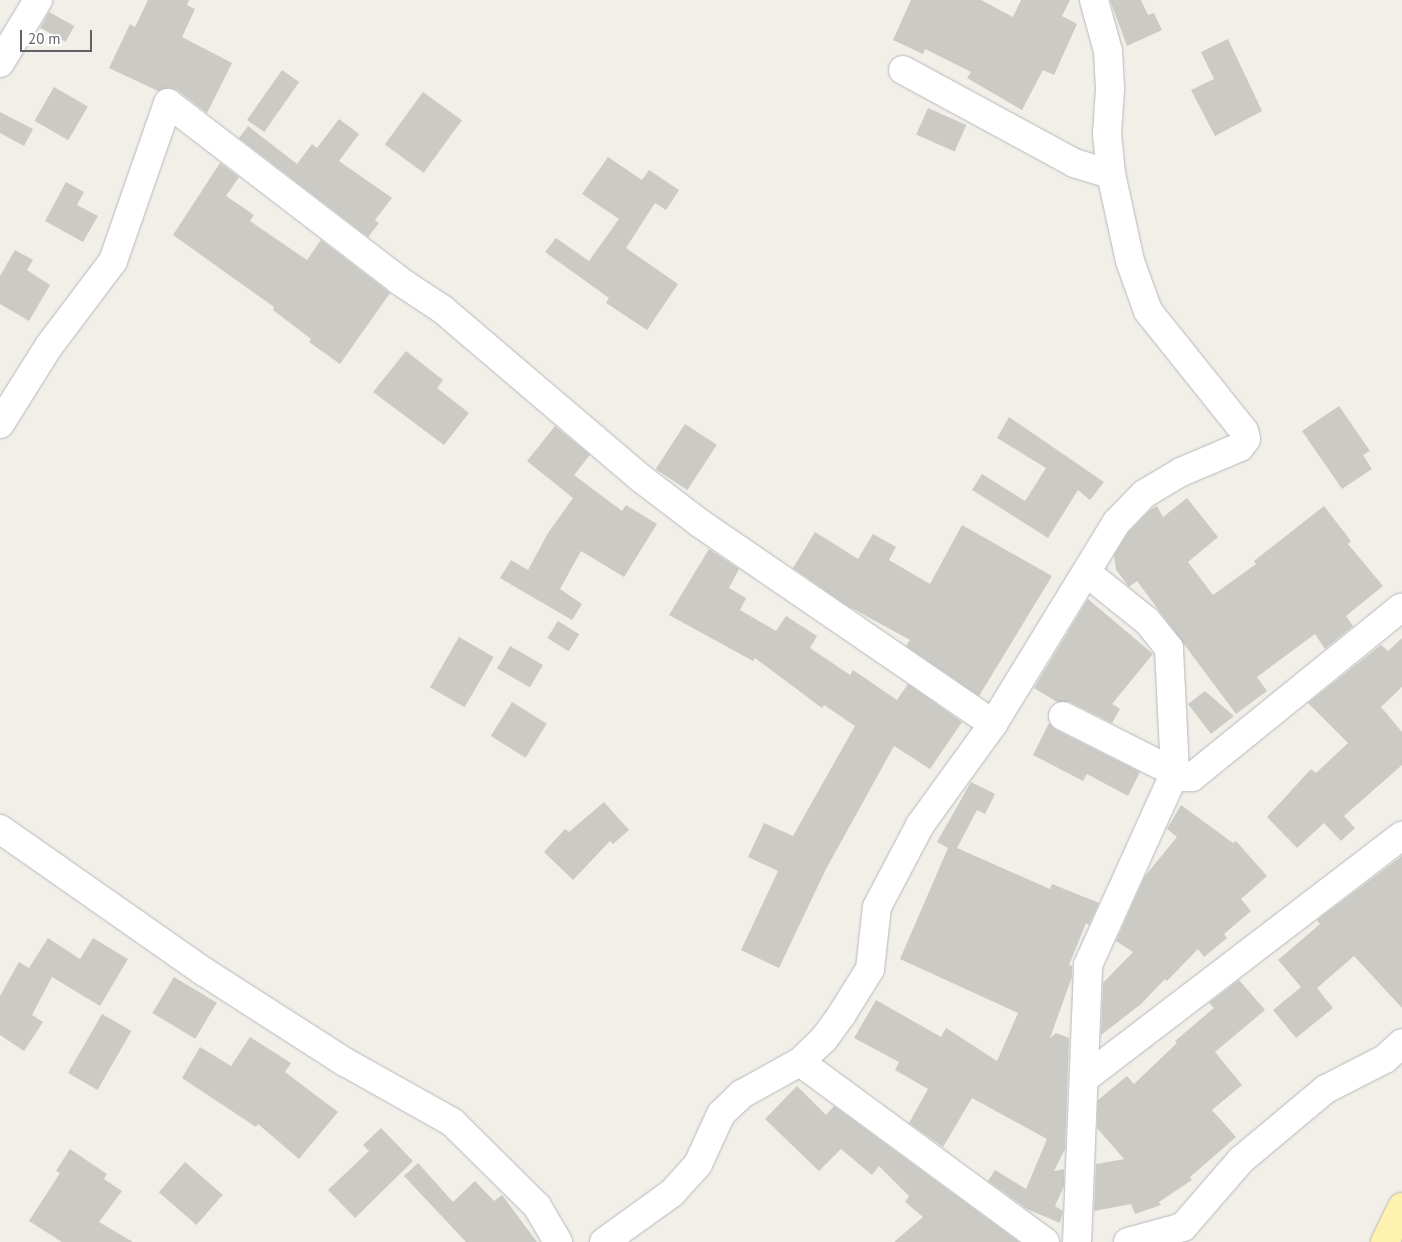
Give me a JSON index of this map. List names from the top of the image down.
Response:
{
  "scale_bar": "20 m"
}
